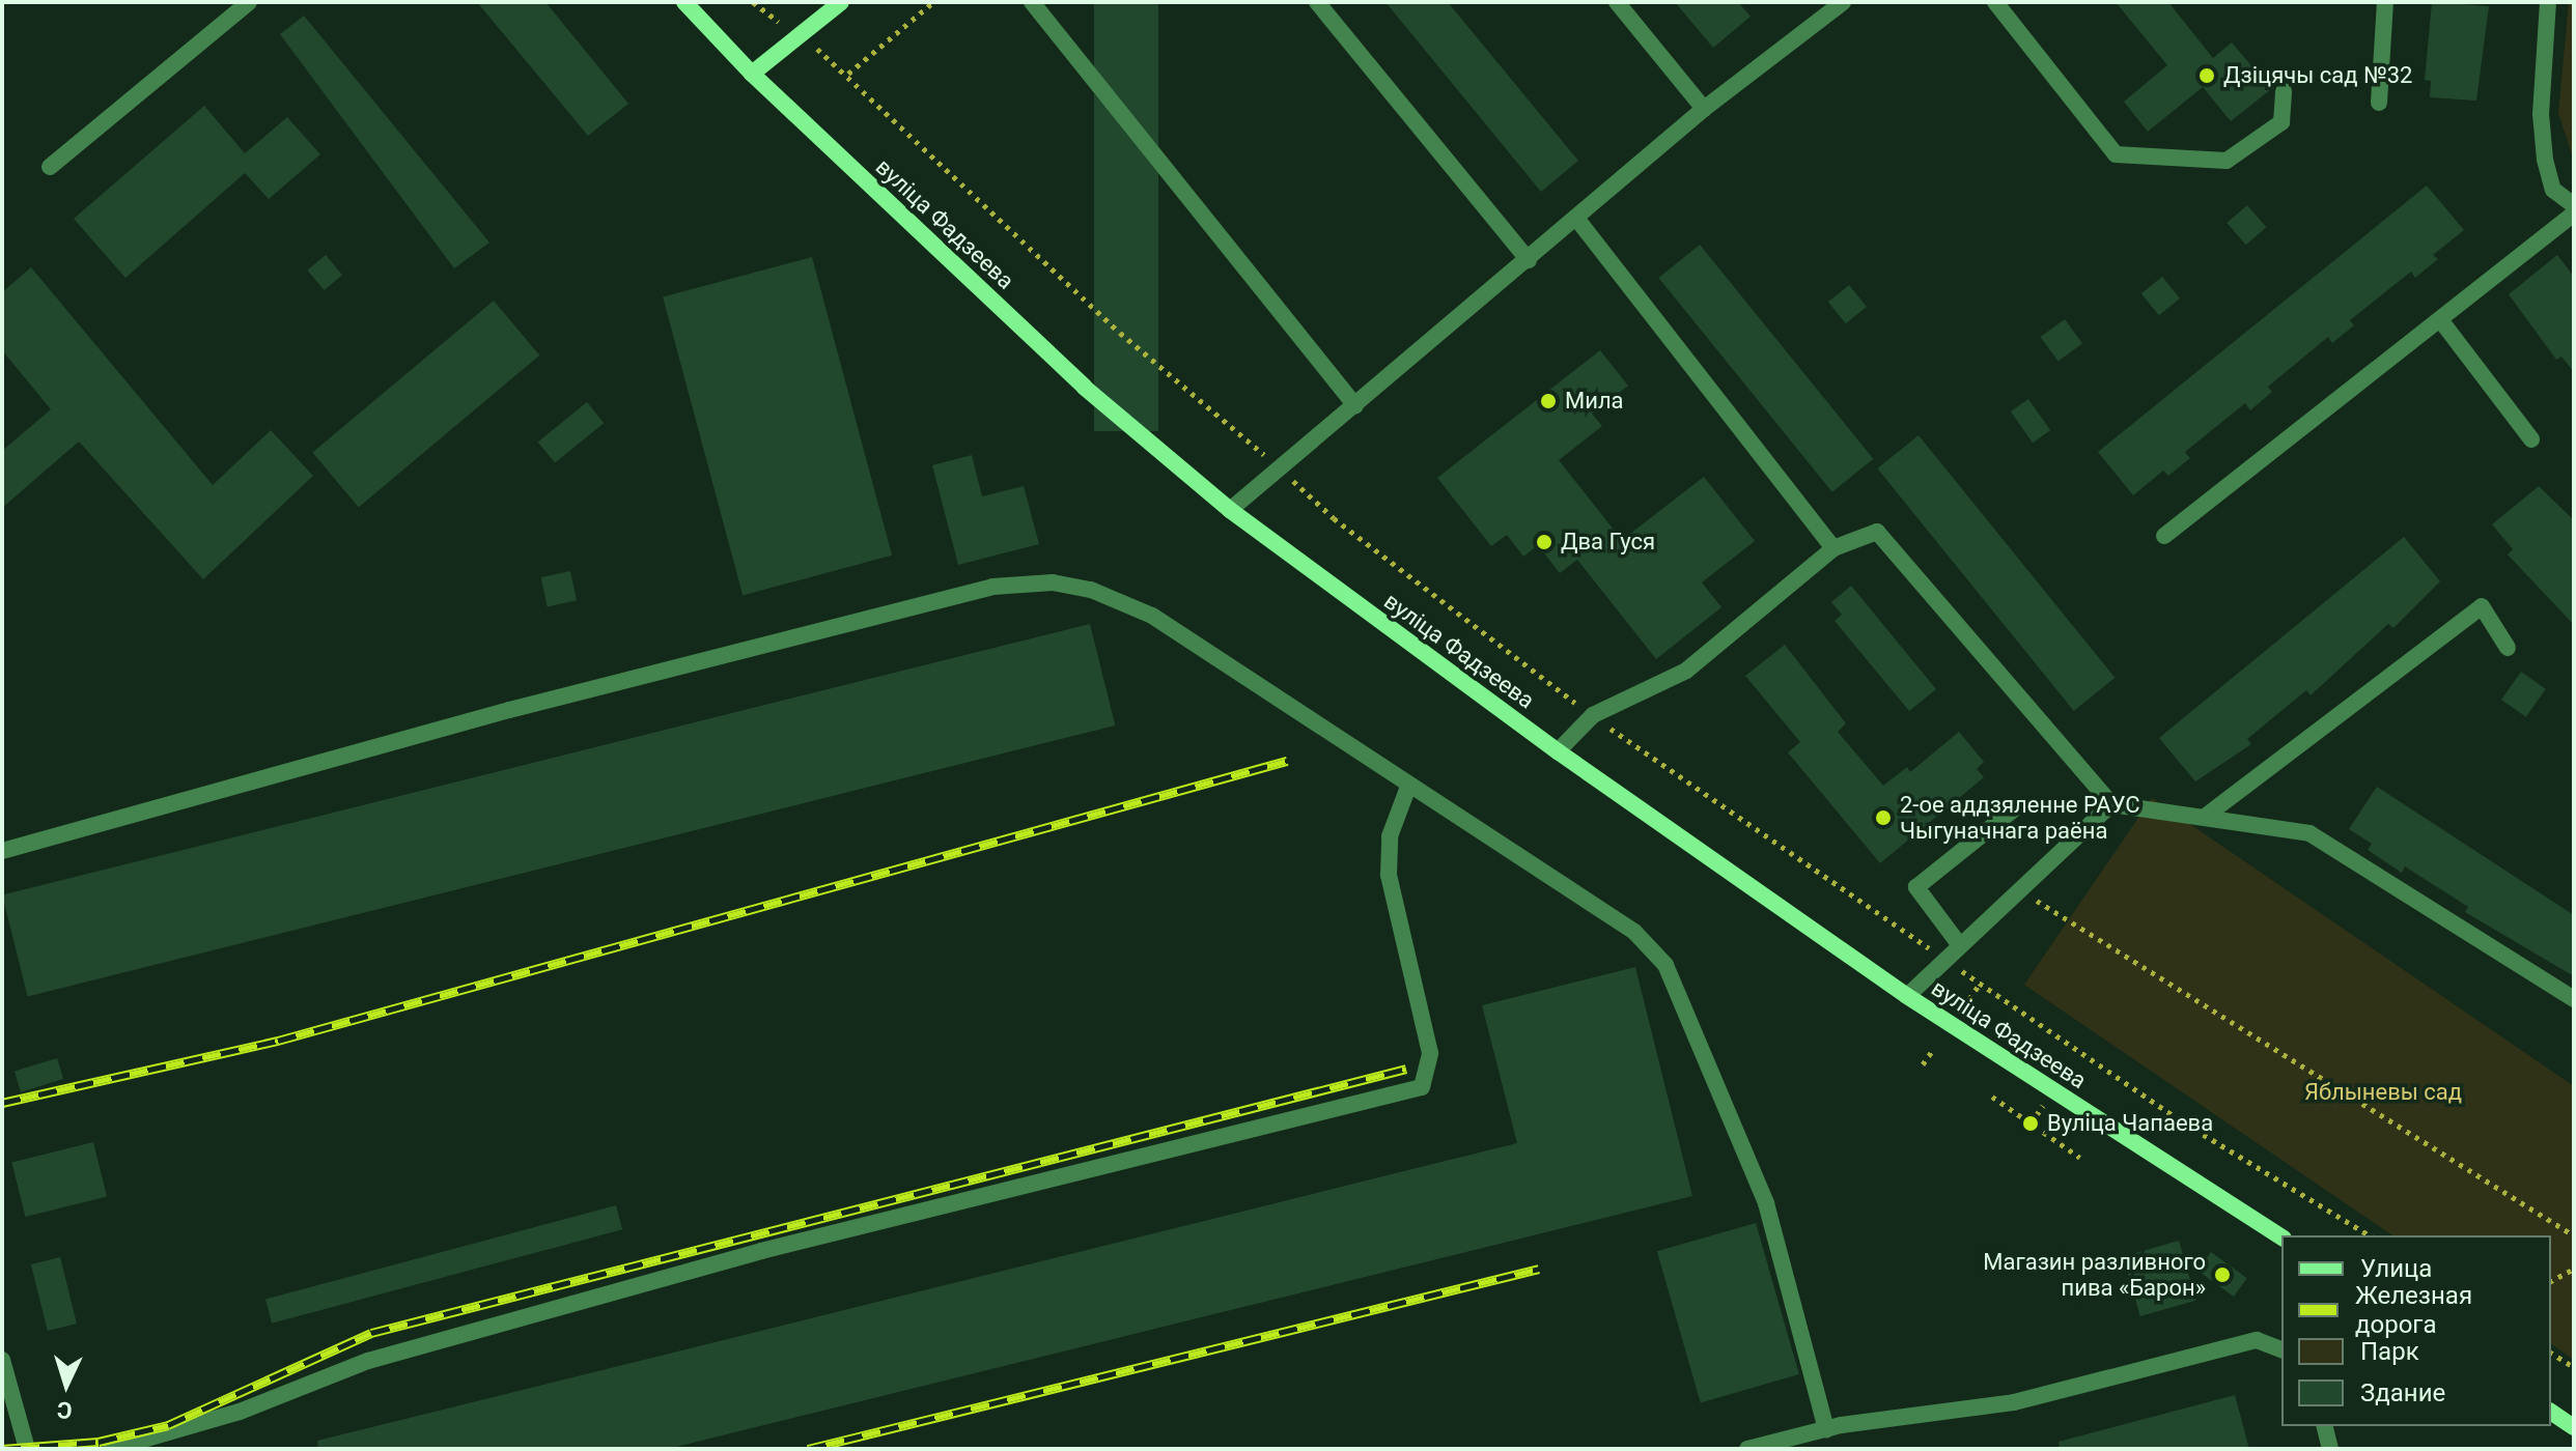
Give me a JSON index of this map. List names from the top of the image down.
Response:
{
  "streets": {
    "street": ["вуліца Фадзеева"]
  },
  "parks": ["Яблыневы сад"],
  "places": [
    "Дзіцячы сад №32",
    "Мила",
    "Два Гуся",
    "2-ое аддзяленне РАУС Чыгуначнага раёна",
    "Вуліца Чапаева",
    "Магазин разливного пива «Барон»"
  ],
  "legend": [
    "Улица",
    "Железная дорога",
    "Парк",
    "Здание"
  ],
  "north": "bottom"
}
